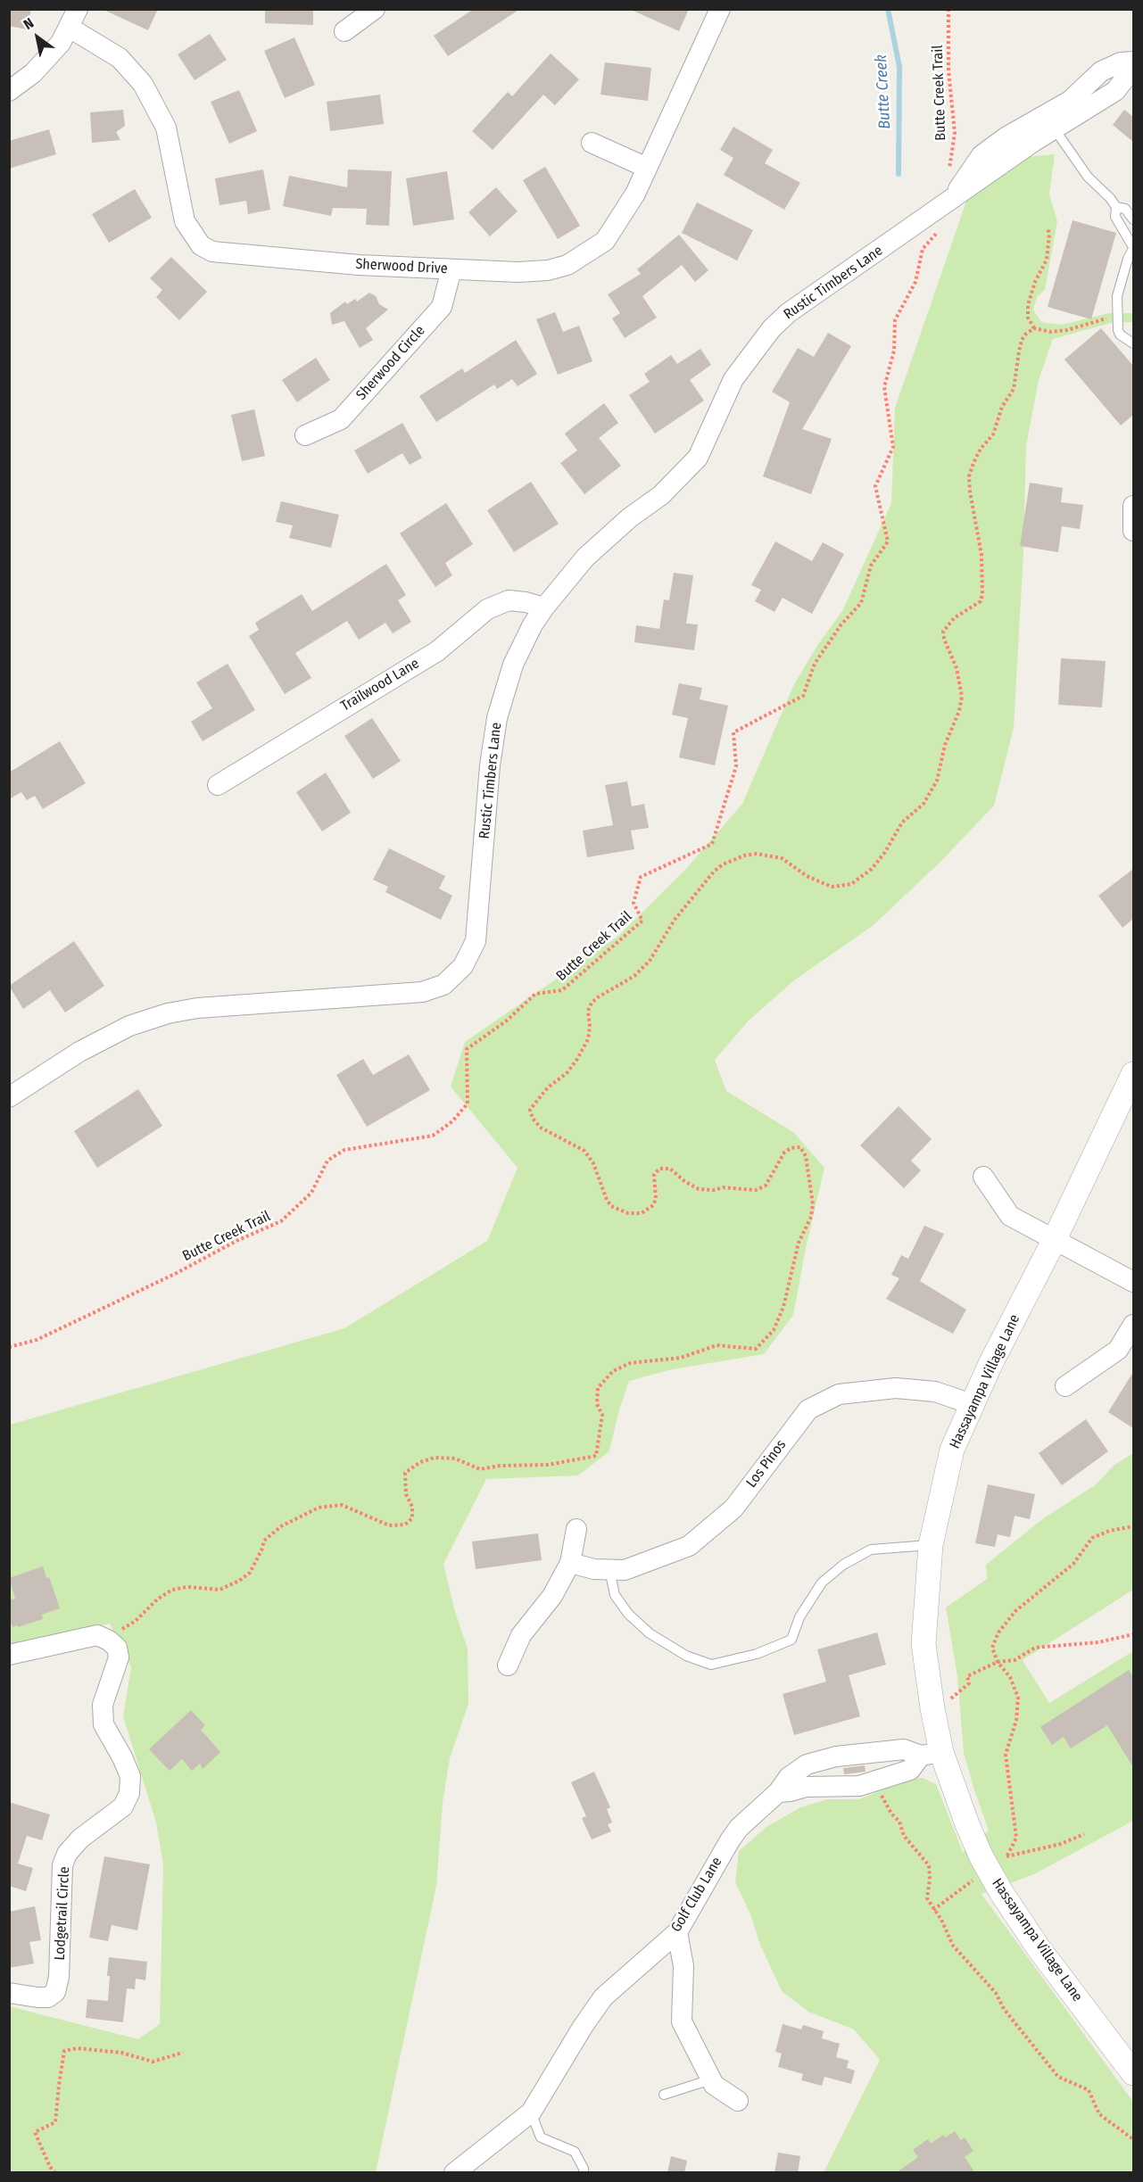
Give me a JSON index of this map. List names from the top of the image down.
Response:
{
  "streets": {
    "street": [
      "Sherwood Drive",
      "Rustic Timbers Lane",
      "Sherwood Circle",
      "Trailwood Lane",
      "Hassayampa Village Lane",
      "Los Pinos",
      "Golf Club Lane",
      "Lodgetrail Circle"
    ],
    "path": ["Butte Creek Trail"]
  },
  "crossings": [
    ["Butte Creek Trail", "Rustic Timbers Lane"],
    ["Sherwood Drive", "Sherwood Circle"],
    ["Rustic Timbers Lane", "Trailwood Lane"],
    ["Hassayampa Village Lane", "Los Pinos"],
    ["Hassayampa Village Lane", "Golf Club Lane"]
  ],
  "water": ["Butte Creek"],
  "north": "top left"
}
